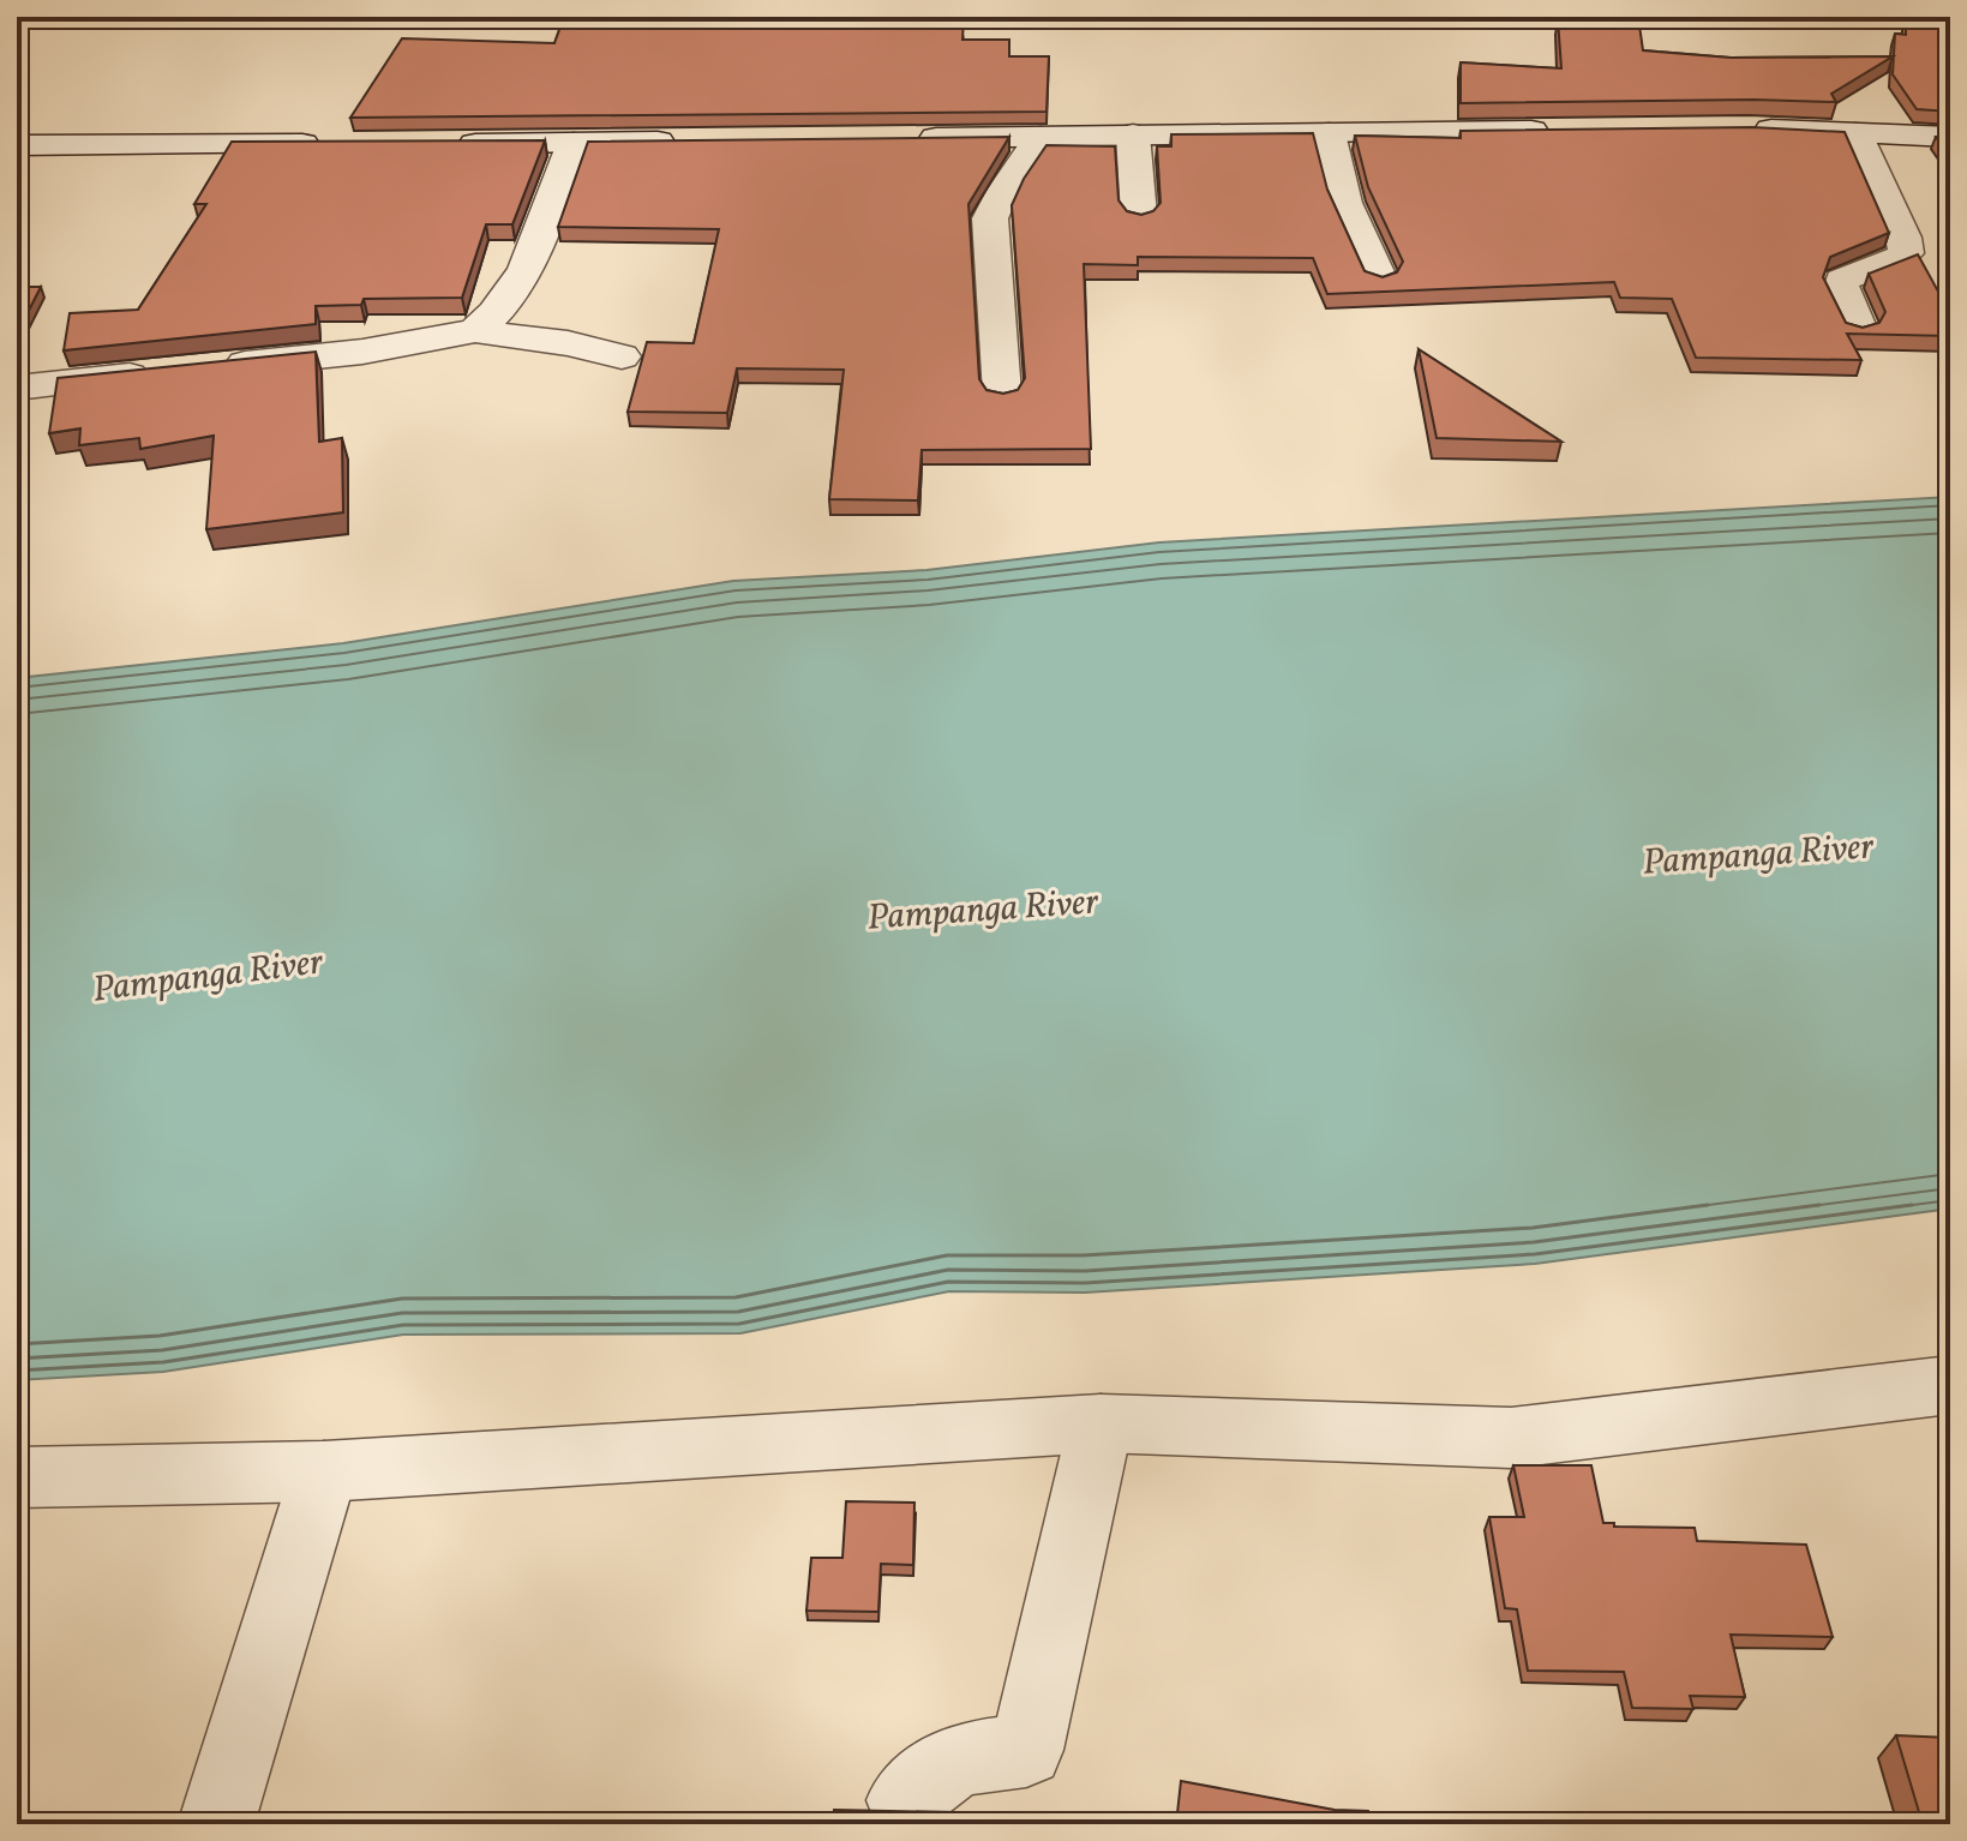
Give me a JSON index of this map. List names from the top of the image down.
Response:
{
  "water": ["Pampanga River"]
}
